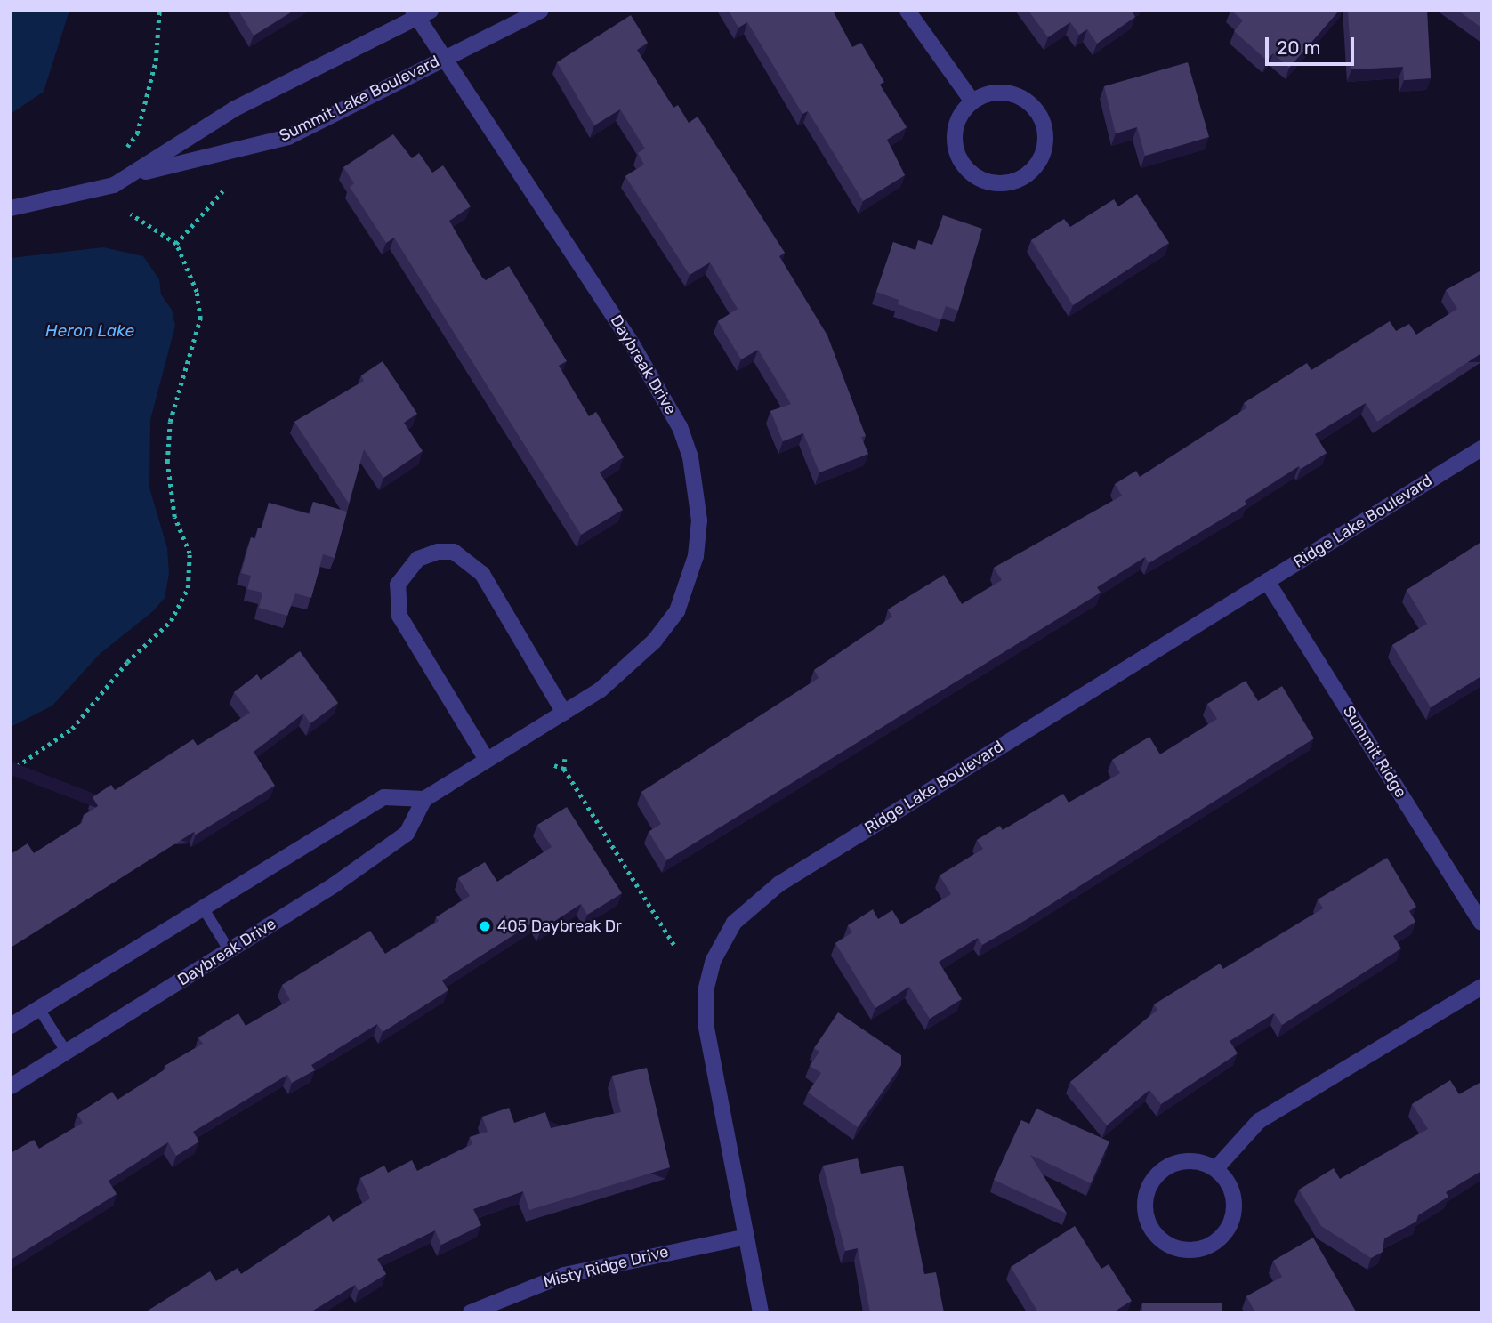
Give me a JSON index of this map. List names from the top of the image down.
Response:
{
  "streets": {
    "street": [
      "Summit Lake Boulevard",
      "Daybreak Drive",
      "Ridge Lake Boulevard",
      "Summit Ridge",
      "Misty Ridge Drive"
    ]
  },
  "crossings": [
    ["Summit Lake Boulevard", "Daybreak Drive"],
    ["Ridge Lake Boulevard", "Summit Ridge"],
    ["Ridge Lake Boulevard", "Misty Ridge Drive"]
  ],
  "water": ["Heron Lake"],
  "places": ["405 Daybreak Dr"],
  "scale_bar": "20 m"
}
